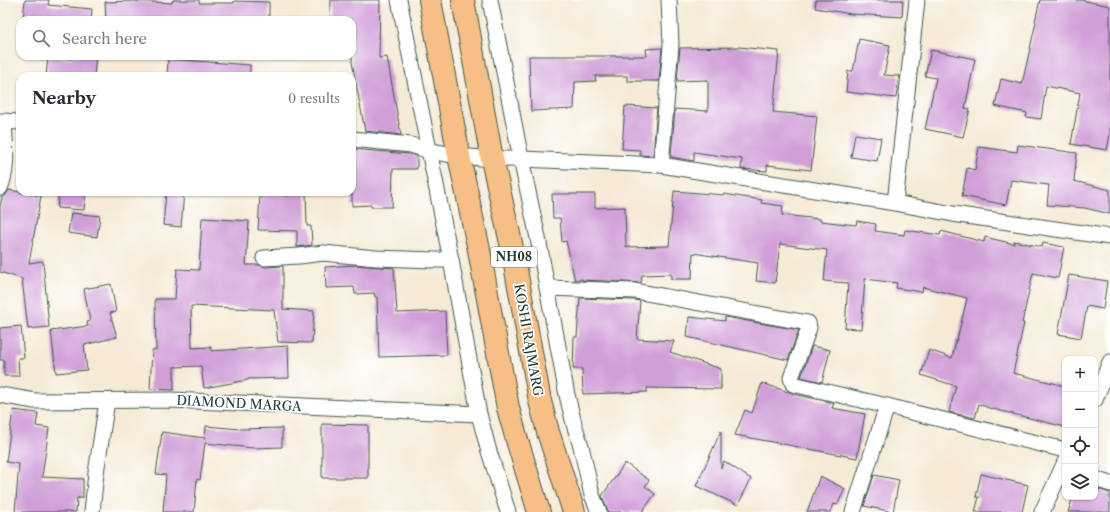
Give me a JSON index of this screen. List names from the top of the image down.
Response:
{
  "streets": {
    "main road": ["NH08", "KOSHI RAJMARG"],
    "street": ["DIAMOND MARGA"]
  },
  "page": {
    "search": "Search here",
    "heading": ["Nearby", "0 results"],
    "map_buttons": ["+", "−"]
  }
}
